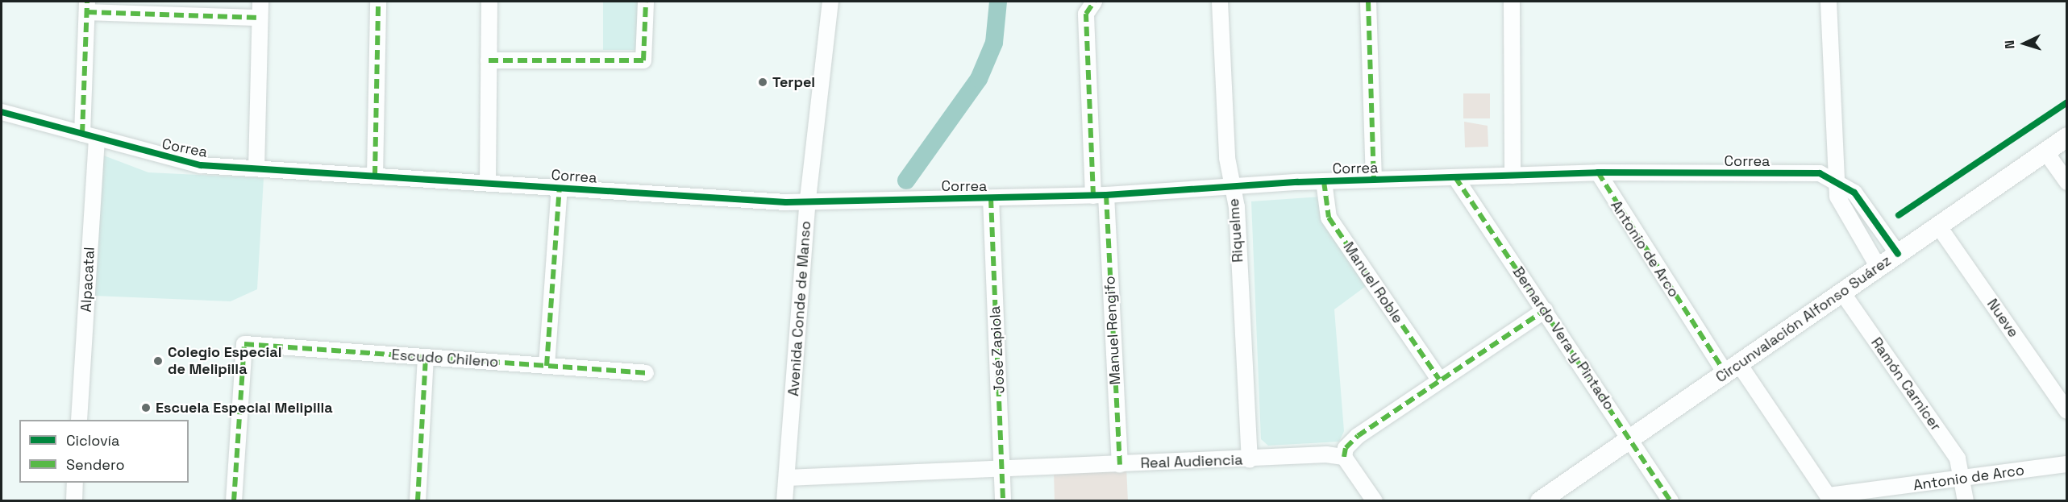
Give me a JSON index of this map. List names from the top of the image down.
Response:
{
  "streets": {
    "street": [
      "Correa",
      "Riquelme",
      "Antonio de Arco",
      "Alpacatal",
      "Manuel Roble",
      "Avenida Conde de Manso",
      "Nueve",
      "Circunvalación Alfonso Suárez",
      "Manuel Rengifo",
      "Bernardo Vera y Pintado",
      "José Zapiola",
      "Escudo Chileno",
      "Ramón Carnicer",
      "Real Audiencia"
    ]
  },
  "crossings": [
    ["Correa", "Riquelme"],
    ["Correa", "Antonio de Arco"],
    ["Correa", "Alpacatal"],
    ["Correa", "Manuel Roble"],
    ["Correa", "Avenida Conde de Manso"],
    ["Correa", "Circunvalación Alfonso Suárez"],
    ["Correa", "Manuel Rengifo"],
    ["Correa", "Bernardo Vera y Pintado"],
    ["Correa", "José Zapiola"],
    ["Riquelme", "Real Audiencia"],
    ["Antonio de Arco", "Circunvalación Alfonso Suárez"],
    ["Antonio de Arco", "Ramón Carnicer"],
    ["Avenida Conde de Manso", "Real Audiencia"],
    ["Nueve", "Circunvalación Alfonso Suárez"],
    ["Circunvalación Alfonso Suárez", "Bernardo Vera y Pintado"],
    ["Circunvalación Alfonso Suárez", "Ramón Carnicer"],
    ["Manuel Rengifo", "Real Audiencia"],
    ["José Zapiola", "Real Audiencia"]
  ],
  "places": ["Terpel", "Colegio Especial de Melipilla", "Escuela Especial Melipilla"],
  "legend": ["Ciclovía", "Sendero"],
  "north": "left"
}
